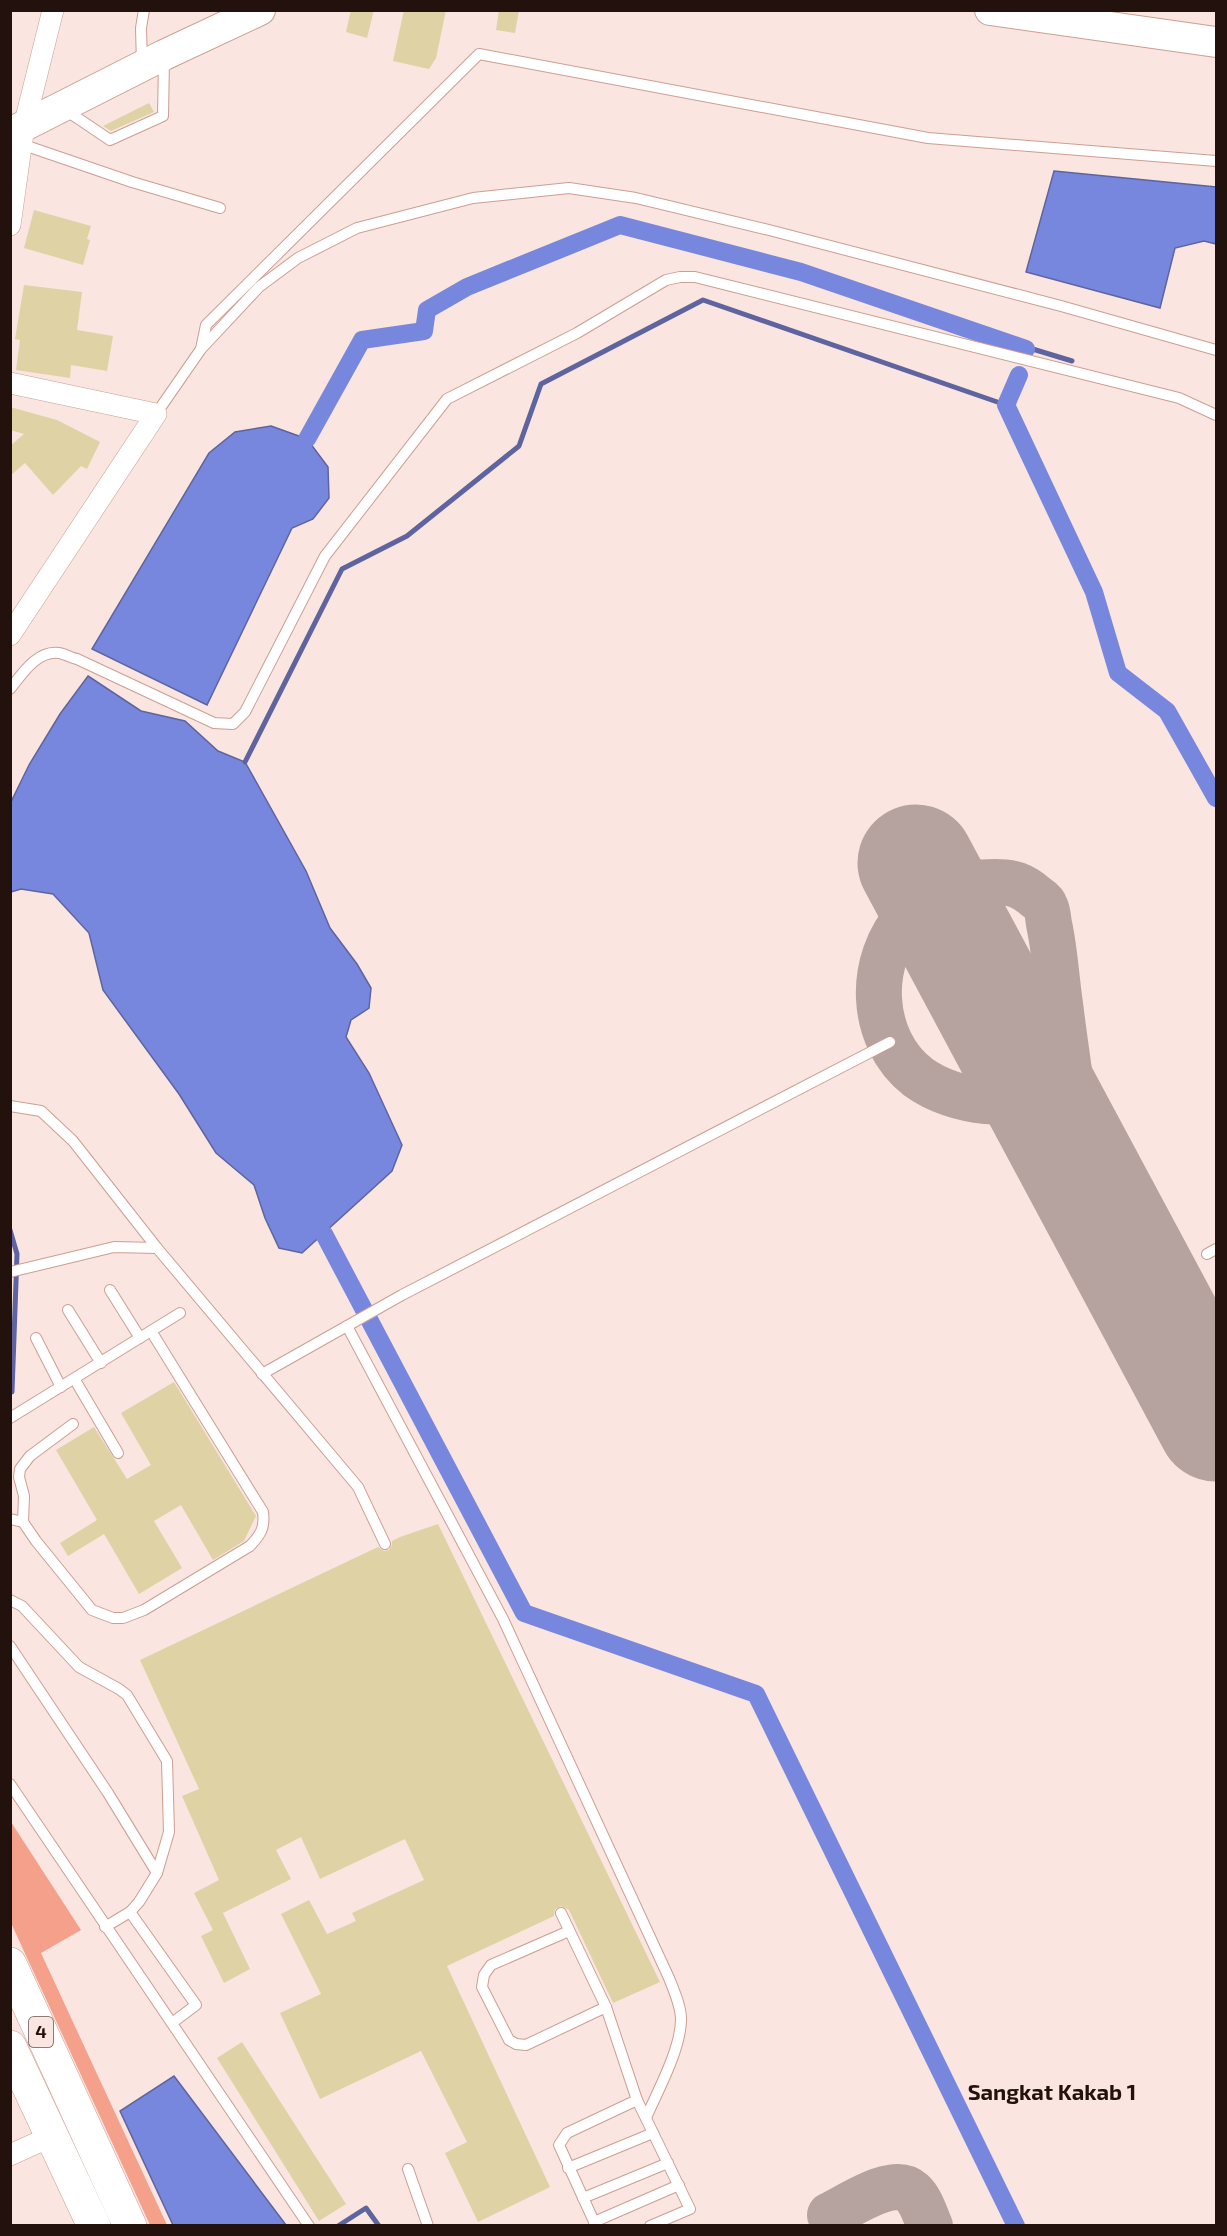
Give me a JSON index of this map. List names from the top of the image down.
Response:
{
  "streets": {
    "highway": ["4"]
  },
  "districts": ["Sangkat Kakab 1"]
}
